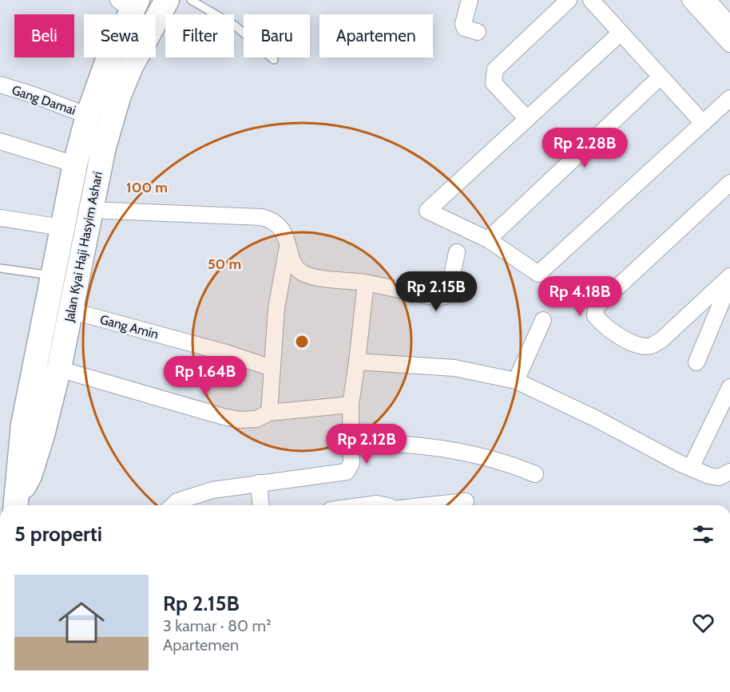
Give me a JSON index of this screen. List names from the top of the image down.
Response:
{
  "streets": {
    "main road": ["Jalan Kyai Haji Hasyim Ashari"],
    "street": ["Gang Damai", "Gang Amin"]
  },
  "crossings": [
    ["Gang Damai", "Jalan Kyai Haji Hasyim Ashari"],
    ["Jalan Kyai Haji Hasyim Ashari", "Gang Amin"]
  ],
  "page": {
    "chip": [
      "Beli",
      "Sewa",
      "Filter",
      "Baru",
      "Apartemen"
    ],
    "price": [
      "Rp 2.28B",
      "Rp 2.15B",
      "Rp 4.18B",
      "Rp 1.64B",
      "Rp 2.12B"
    ],
    "heading": "5 properti",
    "list": [
      {
        "name": "Rp 2.15B",
        "note": "3 kamar · 80 m² · Apartemen"
      }
    ]
  },
  "rings": ["100 m", "50 m"]
}
